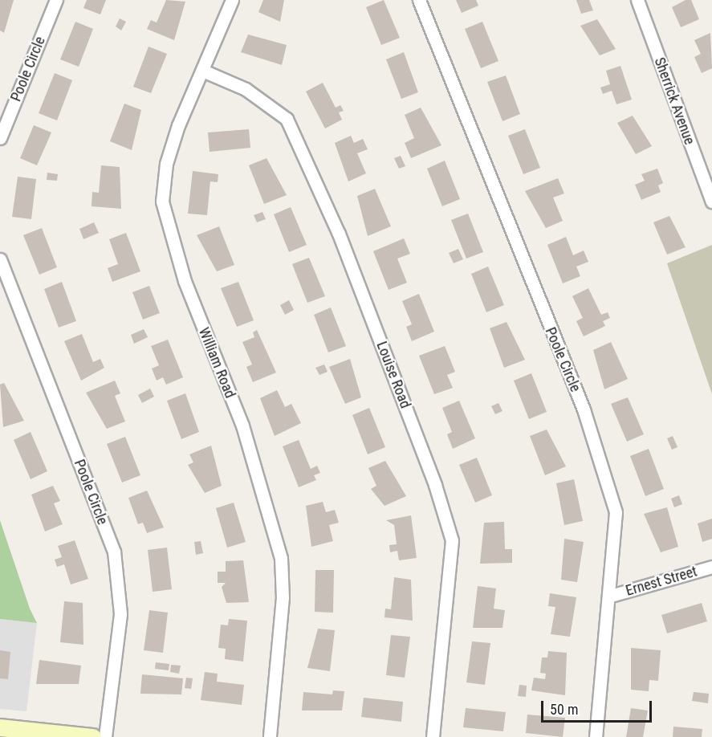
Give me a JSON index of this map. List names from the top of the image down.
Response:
{
  "streets": {
    "street": [
      "Poole Circle",
      "Sherrick Avenue",
      "William Road",
      "Louise Road",
      "Ernest Street"
    ]
  },
  "crossings": [
    ["Poole Circle", "Ernest Street"],
    ["William Road", "Louise Road"]
  ],
  "scale_bar": "50 m"
}
